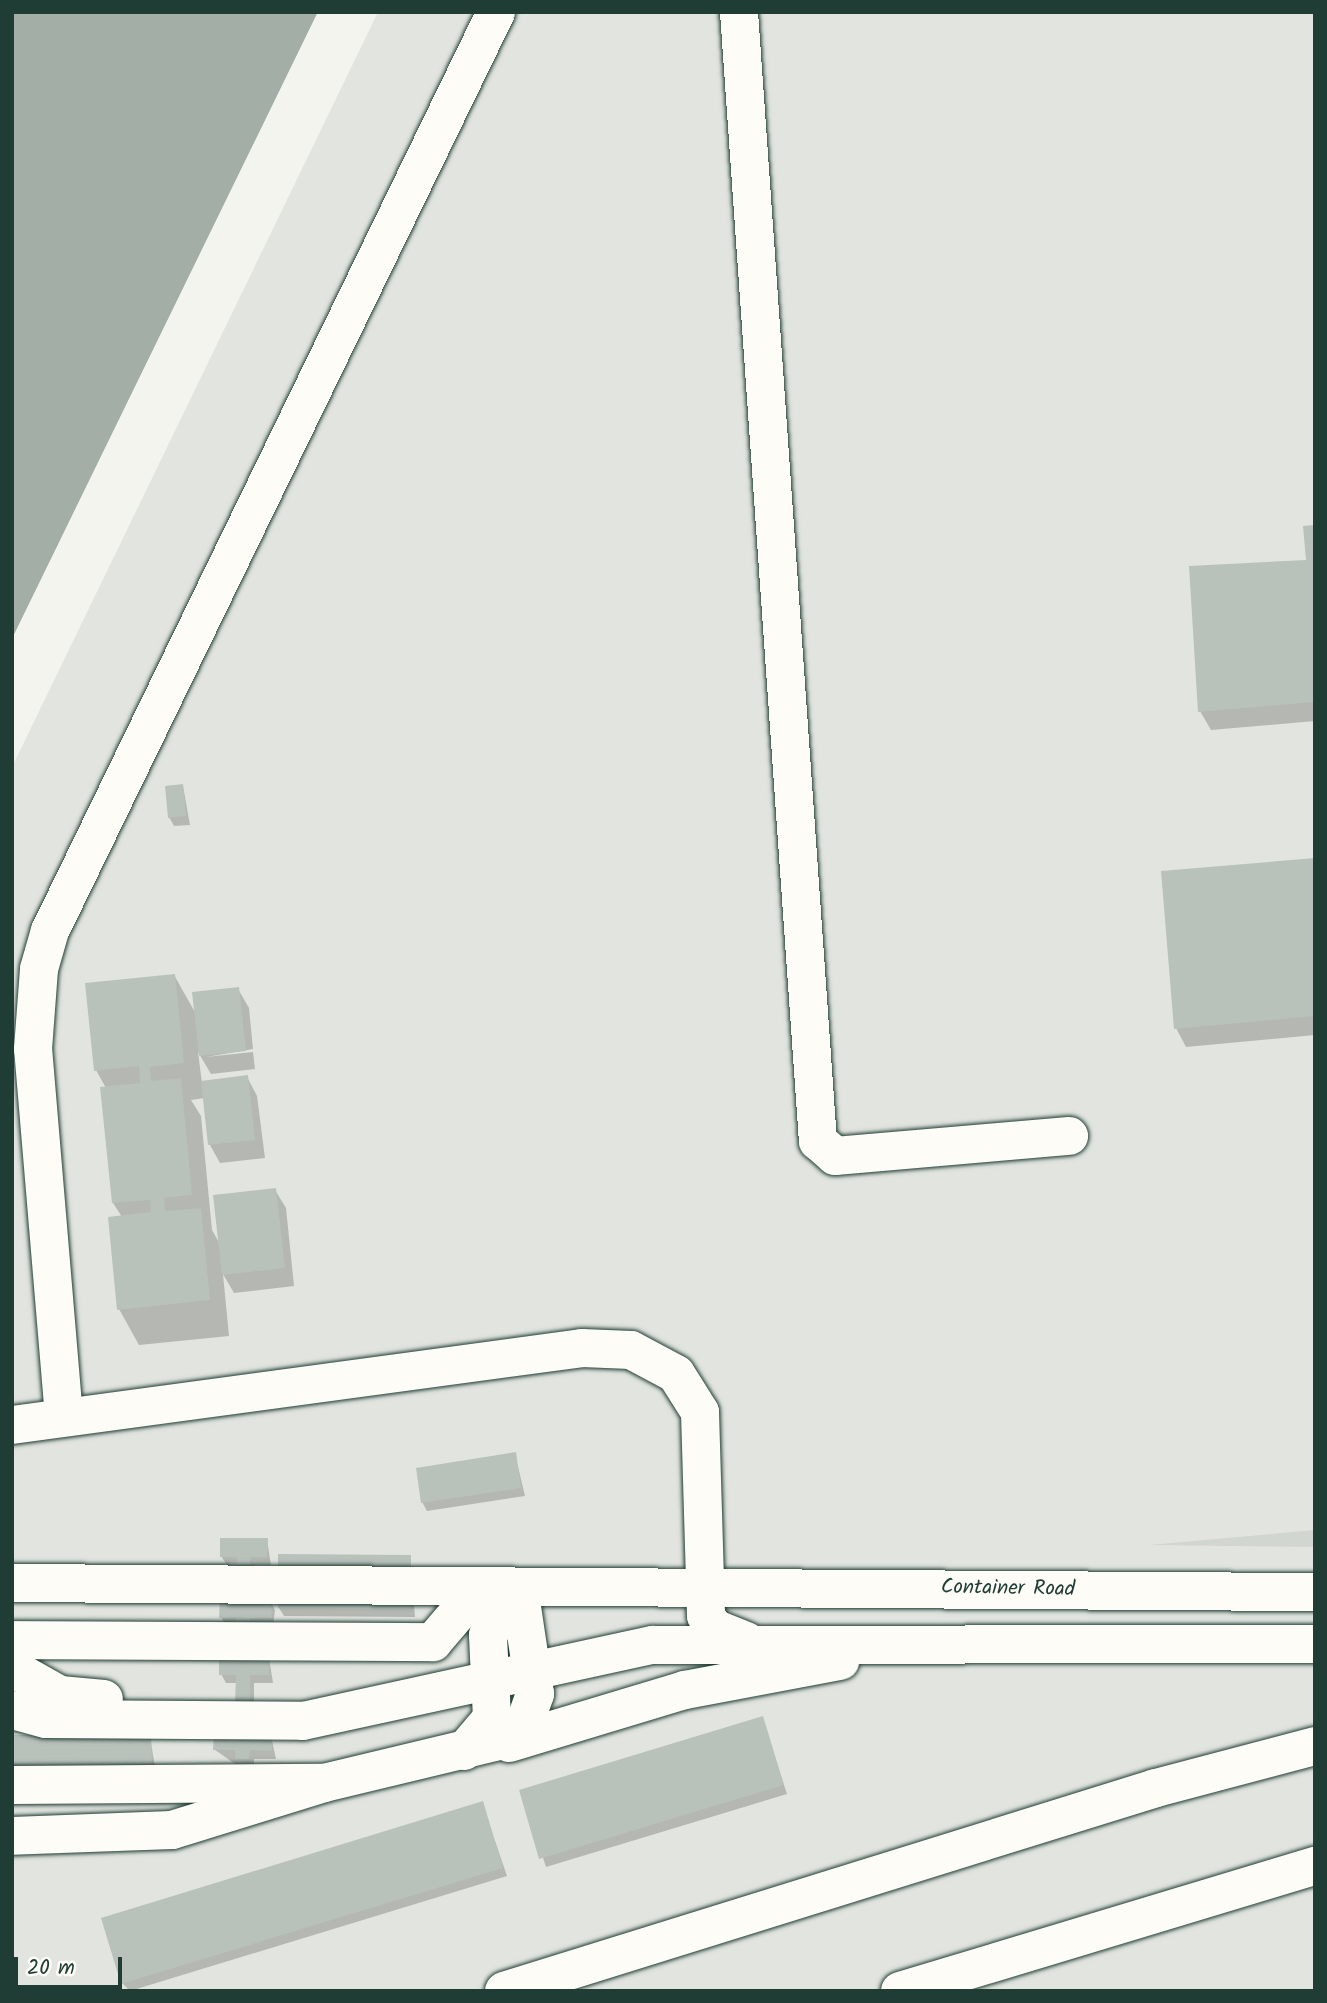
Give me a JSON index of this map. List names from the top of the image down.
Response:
{
  "streets": {
    "street": ["Container Road"]
  },
  "scale_bar": "20 m"
}
